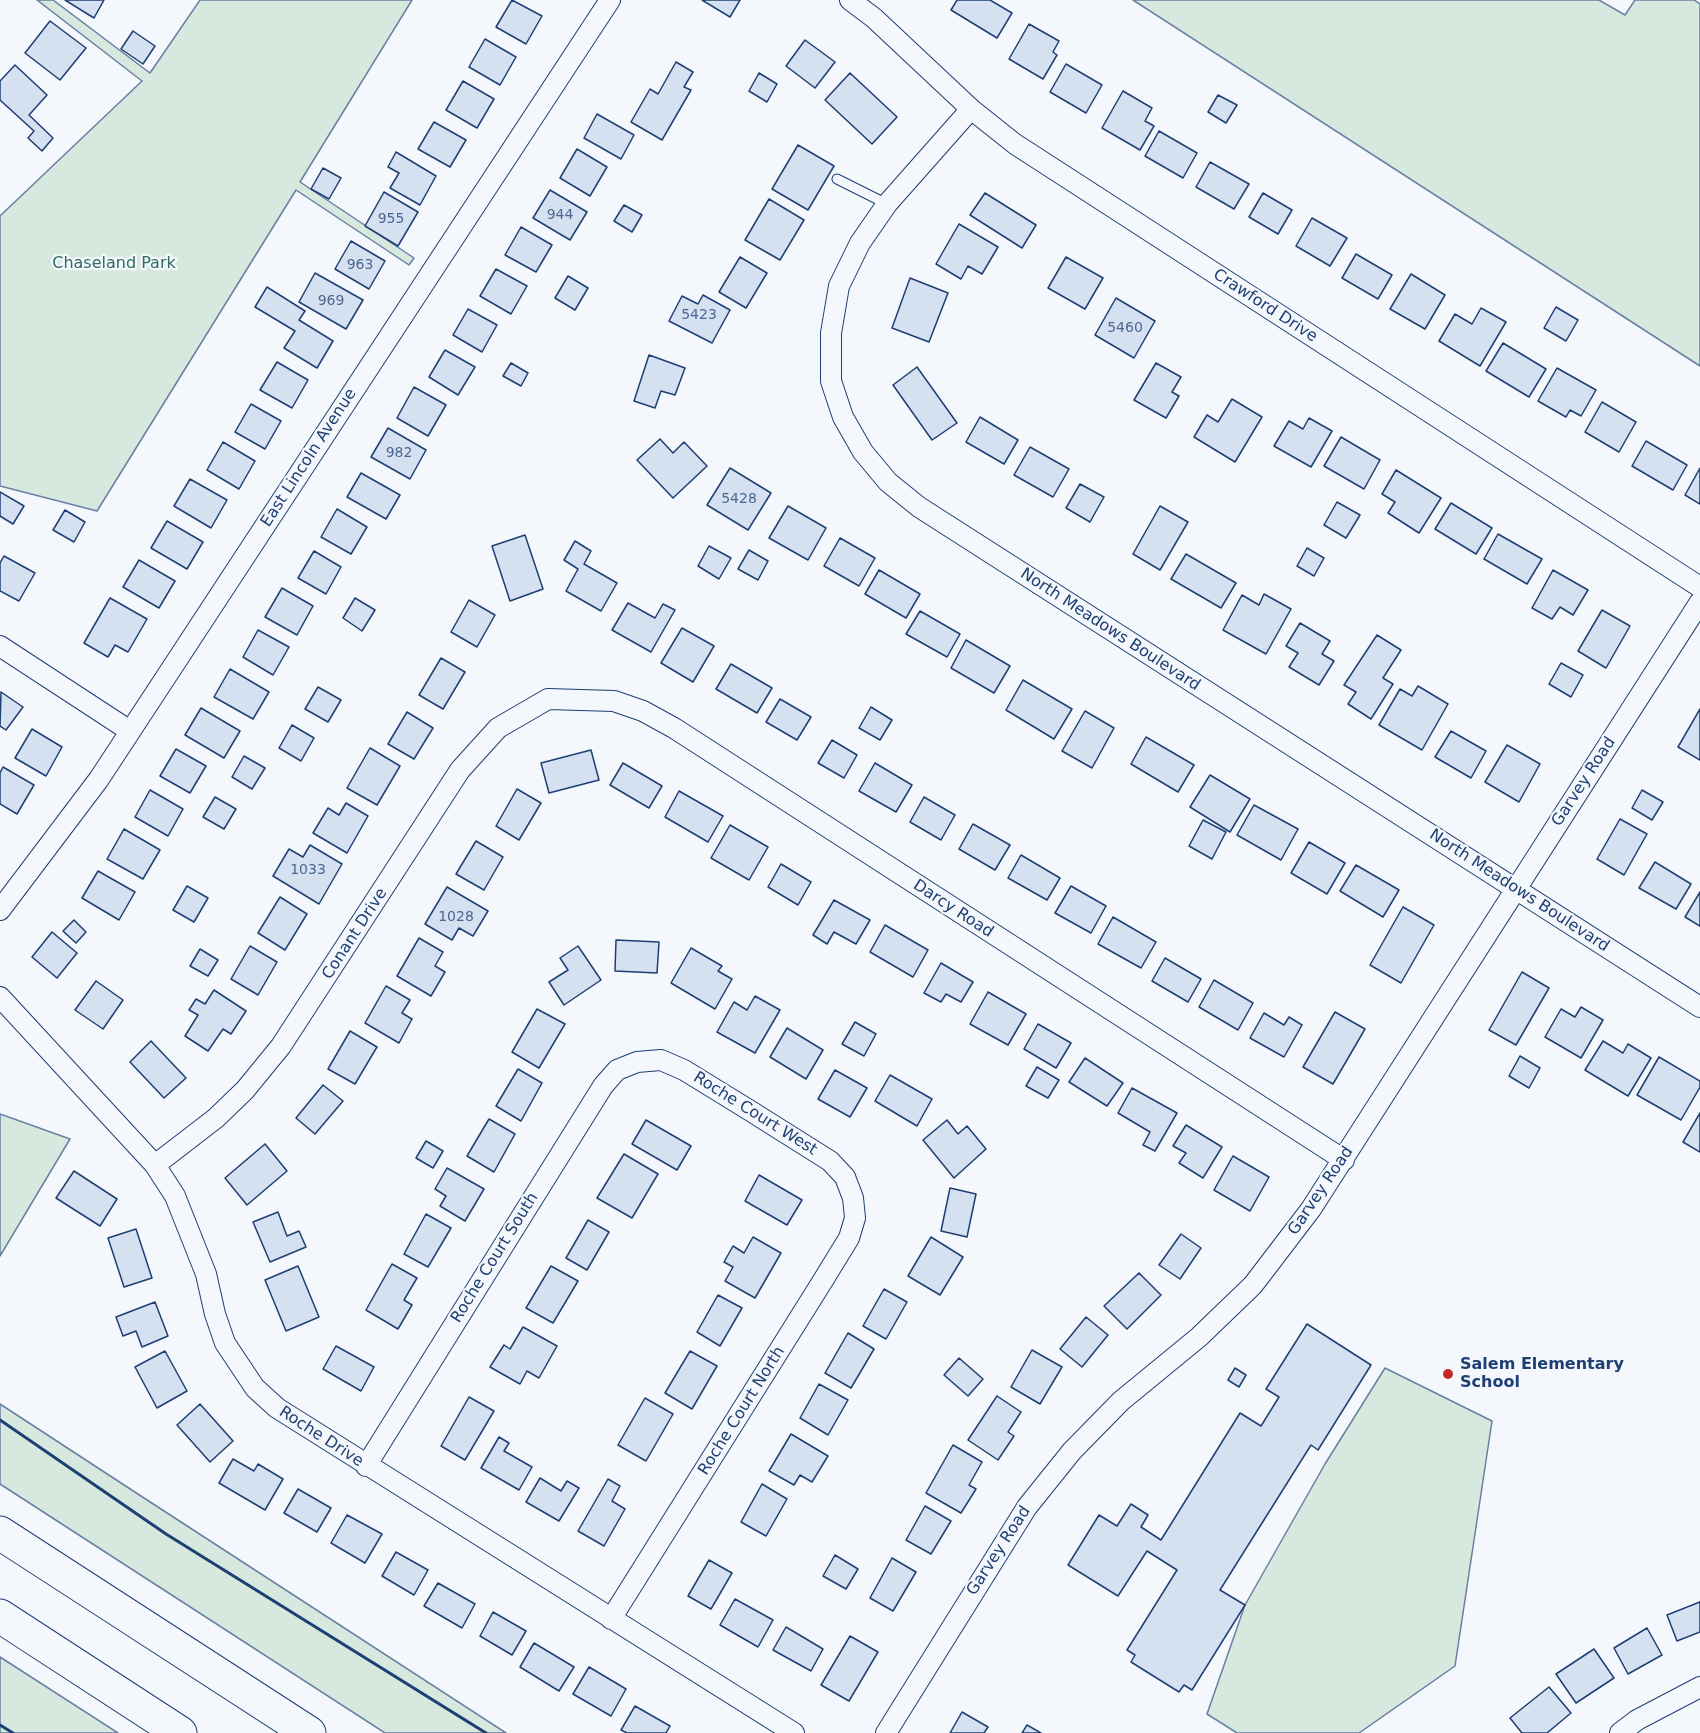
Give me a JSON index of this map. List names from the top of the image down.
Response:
{
  "streets": {
    "street": [
      "Crawford Drive",
      "East Lincoln Avenue",
      "North Meadows Boulevard",
      "Garvey Road",
      "Darcy Road",
      "Conant Drive",
      "Roche Court West",
      "Roche Court South",
      "Roche Court North",
      "Roche Drive"
    ]
  },
  "crossings": [
    ["Crawford Drive", "North Meadows Boulevard"],
    ["North Meadows Boulevard", "Garvey Road"],
    ["Garvey Road", "Darcy Road"],
    ["Darcy Road", "Conant Drive"],
    ["Conant Drive", "Roche Drive"],
    ["Roche Court West", "Roche Court South"],
    ["Roche Court West", "Roche Court North"],
    ["Roche Court South", "Roche Drive"],
    ["Roche Court North", "Roche Drive"]
  ],
  "parks": ["Chaseland Park"],
  "places": ["Salem Elementary School"],
  "house_numbers": [
    "944",
    "955",
    "963",
    "969",
    "5423",
    "5460",
    "982",
    "5428",
    "1033",
    "1028"
  ]
}
